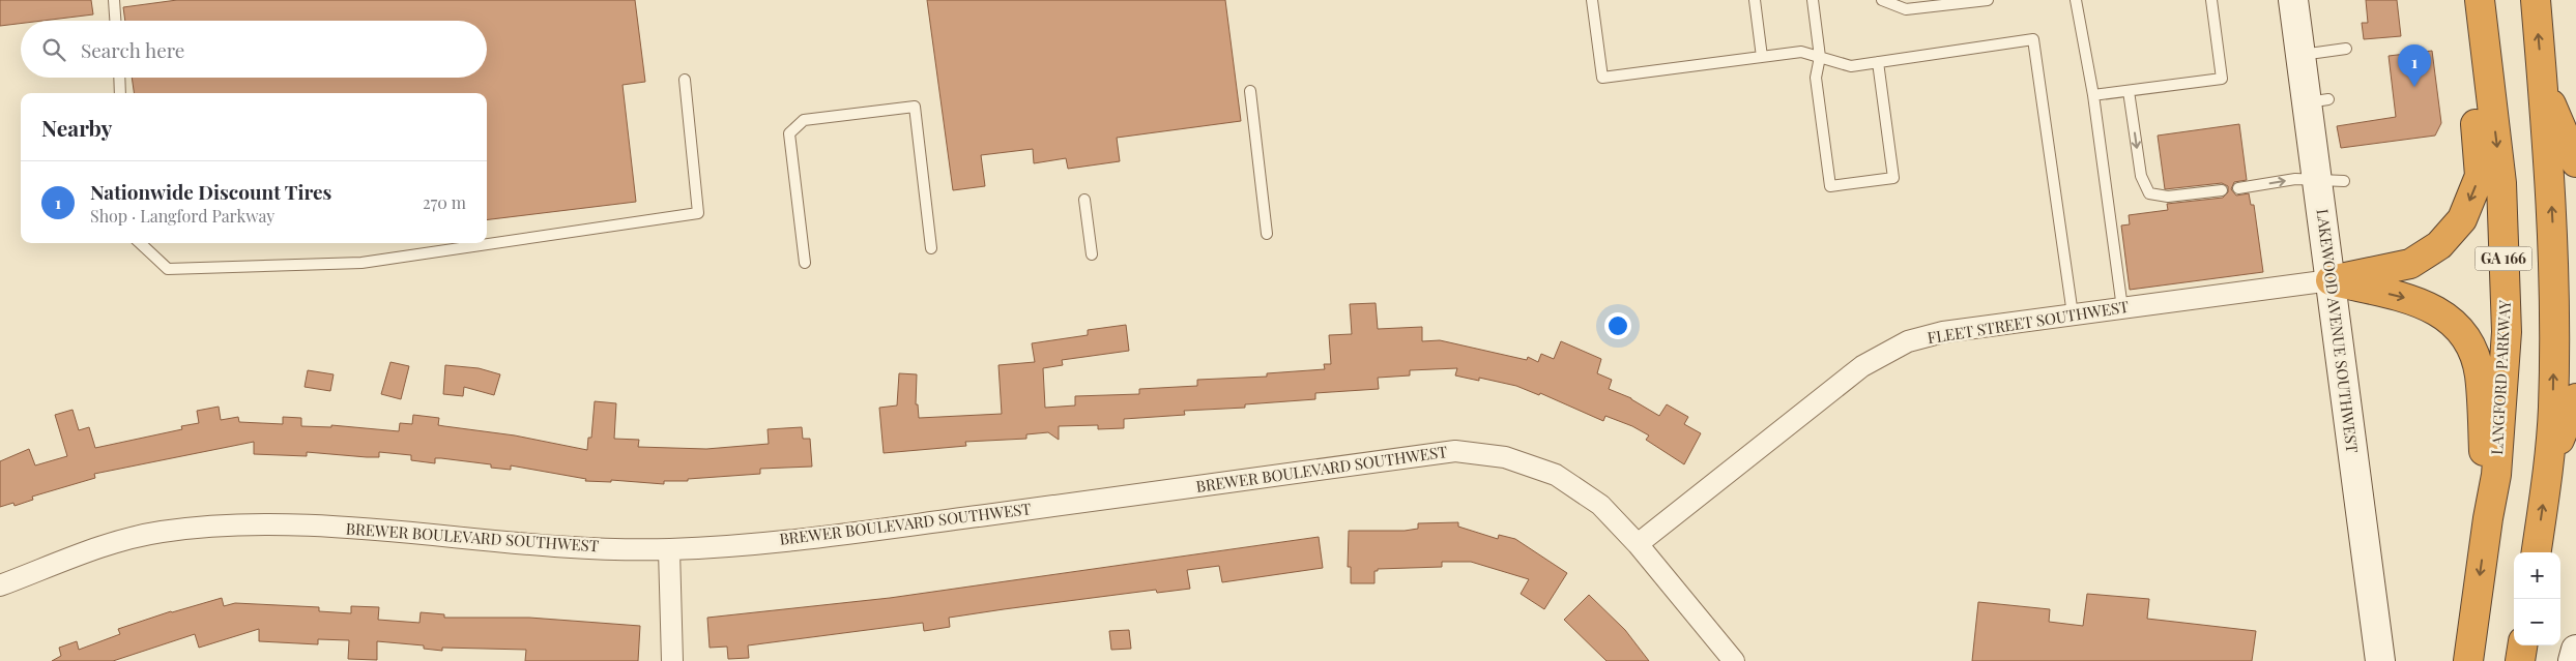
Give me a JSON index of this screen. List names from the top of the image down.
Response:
{
  "streets": {
    "highway": ["GA 166", "LANGFORD PARKWAY"],
    "street": ["FLEET STREET SOUTHWEST", "LAKEWOOD AVENUE SOUTHWEST", "BREWER BOULEVARD SOUTHWEST"]
  },
  "crossings": [
    ["FLEET STREET SOUTHWEST", "LAKEWOOD AVENUE SOUTHWEST"],
    ["FLEET STREET SOUTHWEST", "BREWER BOULEVARD SOUTHWEST"]
  ],
  "page": {
    "search": "Search here",
    "pins": "1",
    "heading": "Nearby",
    "list": [
      {
        "mark": "1",
        "name": "Nationwide Discount Tires",
        "note": "Shop · Langford Parkway",
        "value": "270 m"
      }
    ],
    "map_buttons": ["+", "−"]
  }
}
